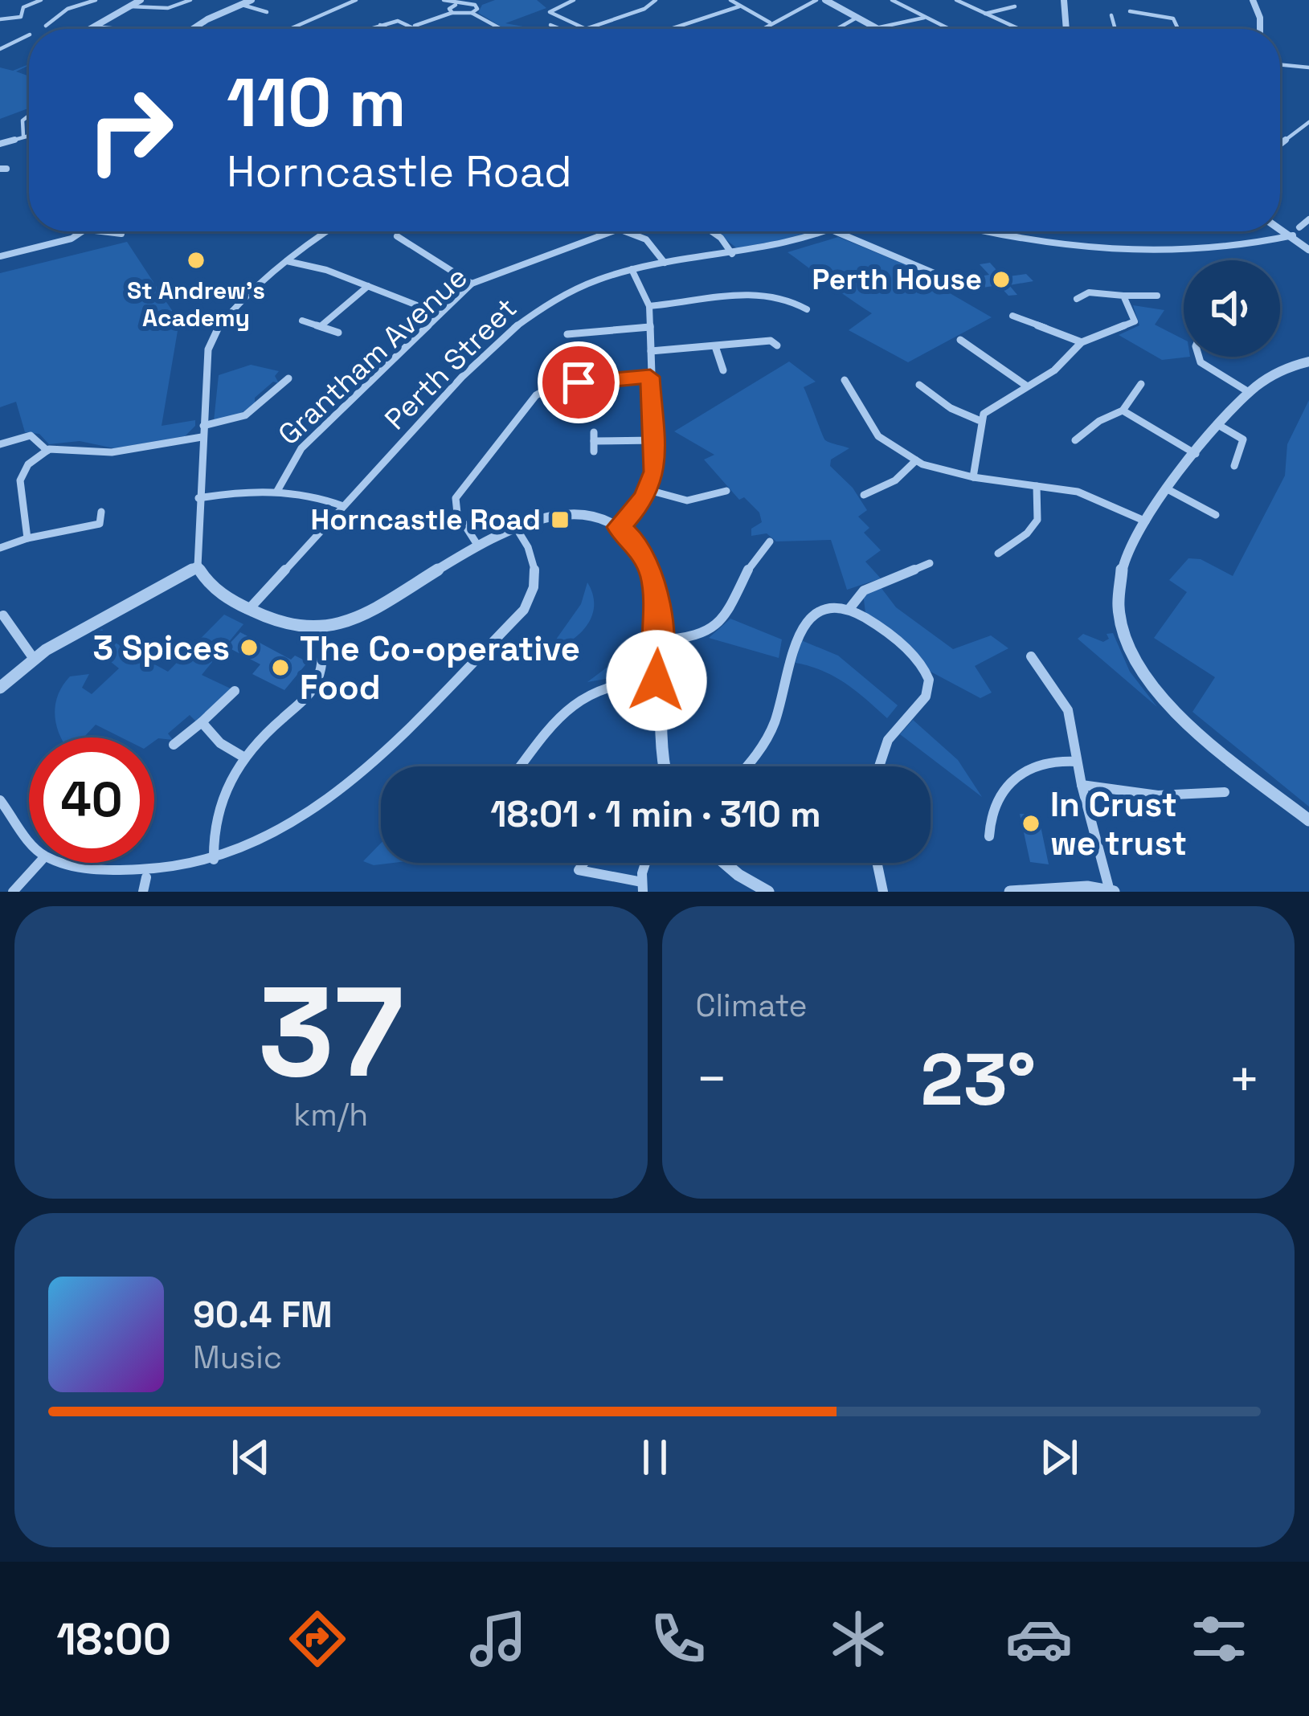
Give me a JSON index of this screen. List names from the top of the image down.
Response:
{
  "streets": {
    "street": ["Grantham Avenue", "Perth Street"]
  },
  "crossings": [
    ["Grantham Avenue", "Perth Street"]
  ],
  "places": {
    "other": [
      "St Andrew's Academy",
      "Perth House",
      "3 Spices",
      "The Co-operative Food",
      "In Crust we trust"
    ],
    "transit": ["Horncastle Road"]
  },
  "page": {
    "turn": ["110 m", "Horncastle Road"],
    "limit": "40",
    "trip": "18:01 · 1 min · 310 m",
    "tile": [
      ["37", "km/h"],
      "Climate"
    ],
    "heat": ["−", "23°", "+"],
    "song": ["90.4 FM", "Music"],
    "tabs": "18:00"
  }
}
